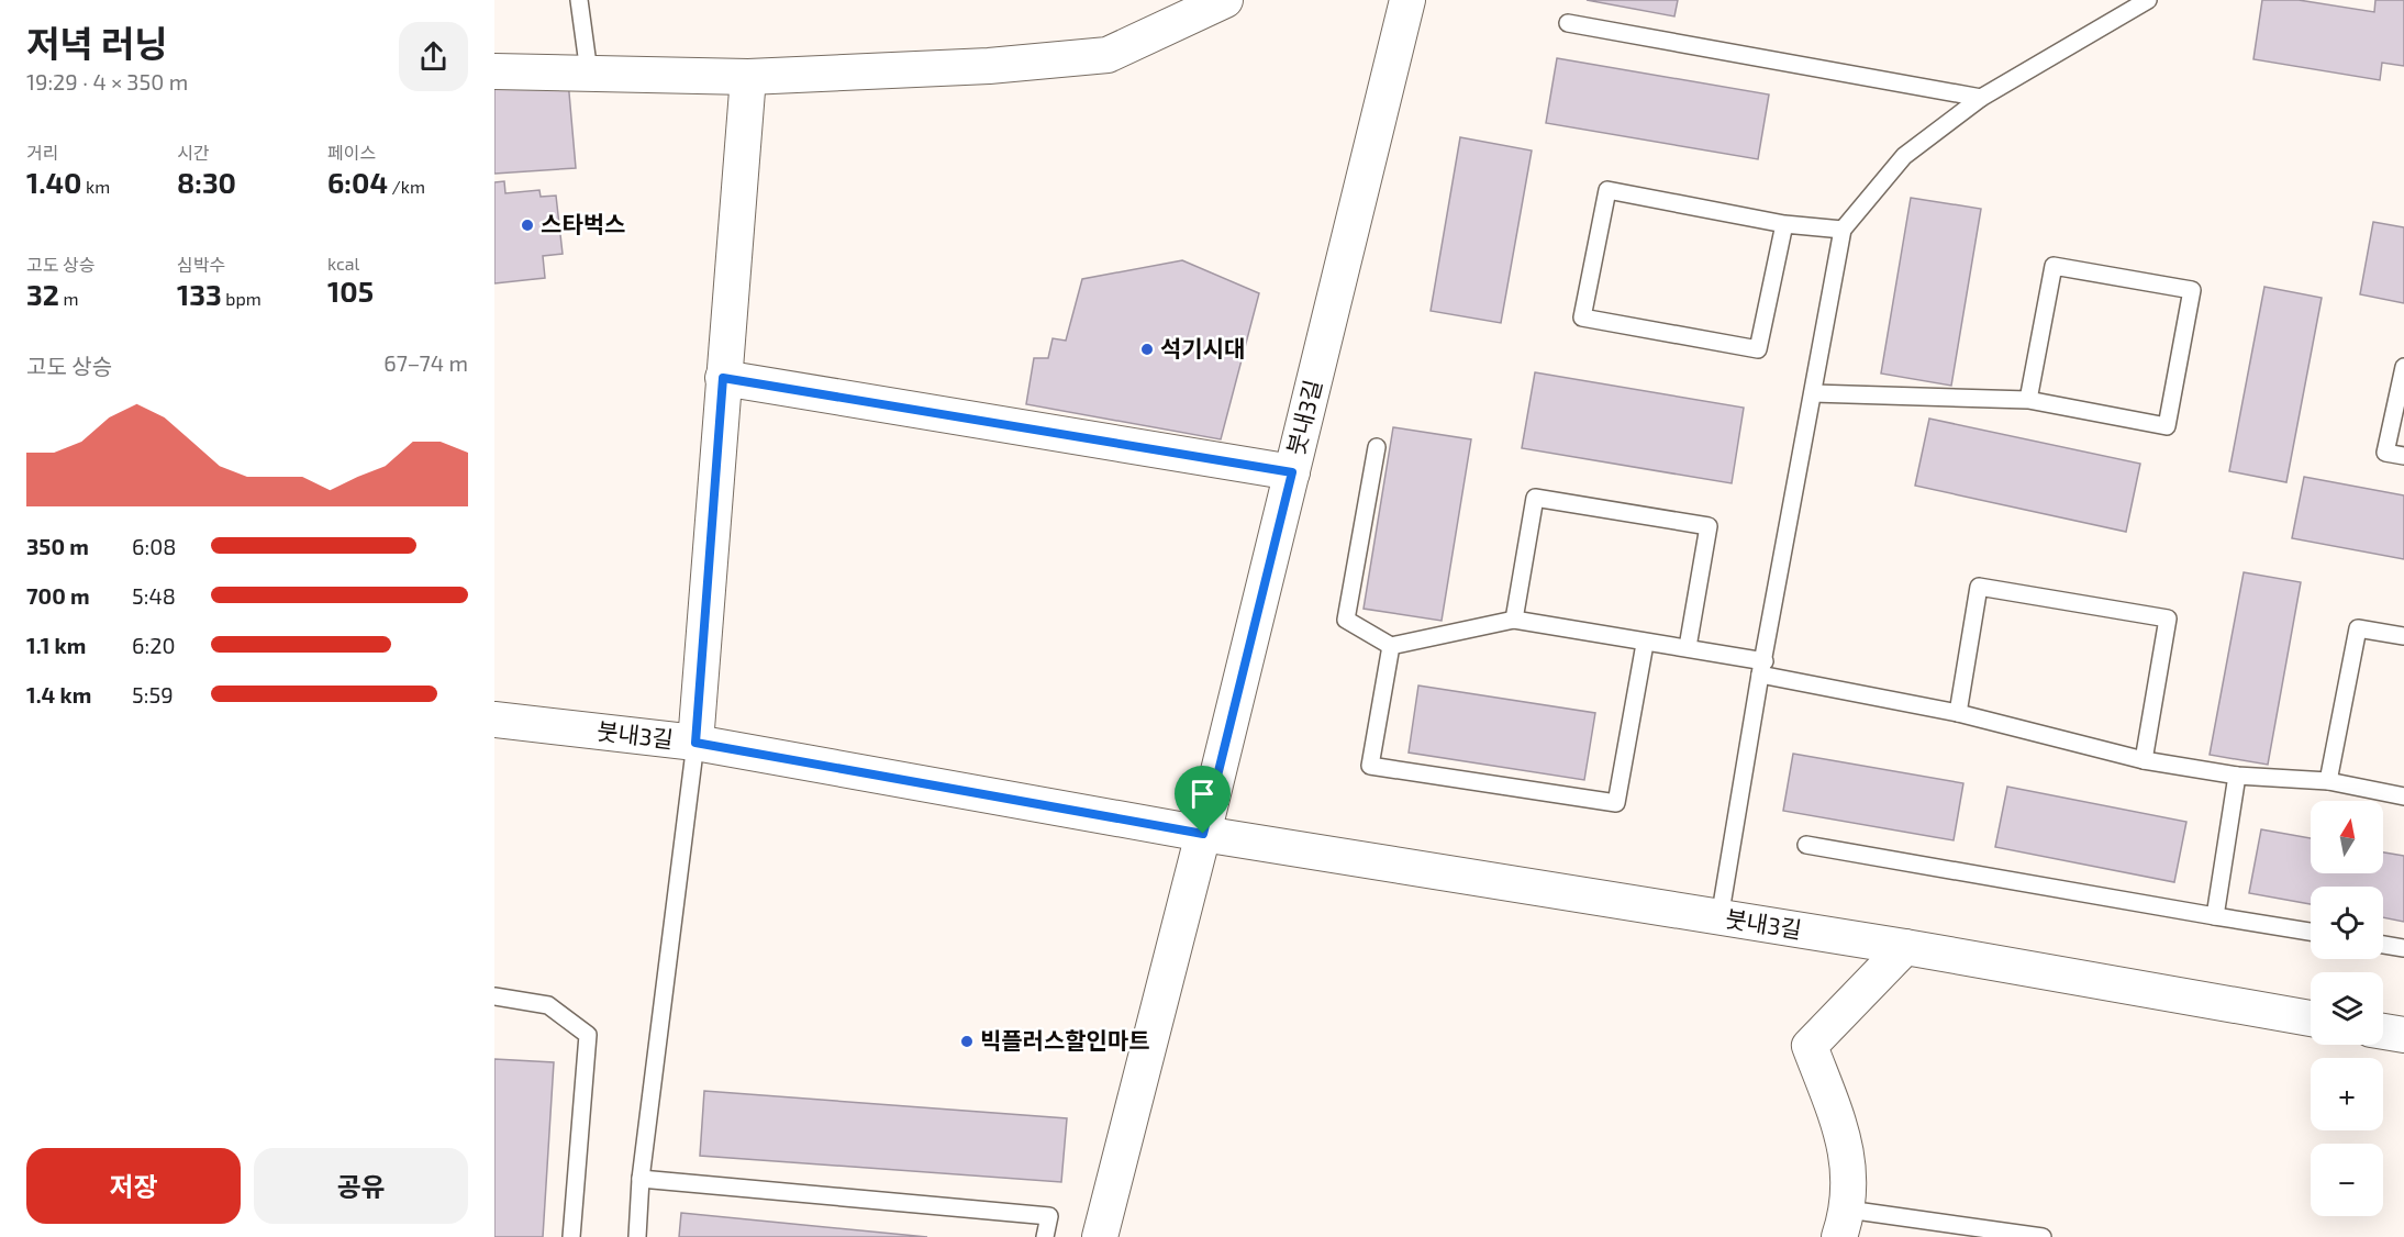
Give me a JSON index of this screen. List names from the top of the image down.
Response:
{
  "streets": {
    "street": ["붓내3길"]
  },
  "places": ["스타벅스", "석기시대", "빅플러스할인마트"],
  "north": "top",
  "page": {
    "heading": ["저녁 러닝", "19:29 · 4 × 350 m"],
    "stats": [
      ["거리", "1.40 km"],
      ["시간", "8:30"],
      ["페이스", "6:04 /km"],
      ["고도 상승", "32 m"],
      ["심박수", "133 bpm"],
      ["kcal", "105"]
    ],
    "chart": ["고도 상승", "67–74 m"],
    "list": [
      {
        "name": "350 m",
        "note": "6:08"
      },
      {
        "name": "700 m",
        "note": "5:48"
      },
      {
        "name": "1.1 km",
        "note": "6:20"
      },
      {
        "name": "1.4 km",
        "note": "5:59"
      }
    ],
    "map_buttons": ["+", "−"],
    "buttons": ["저장", "공유"]
  }
}
